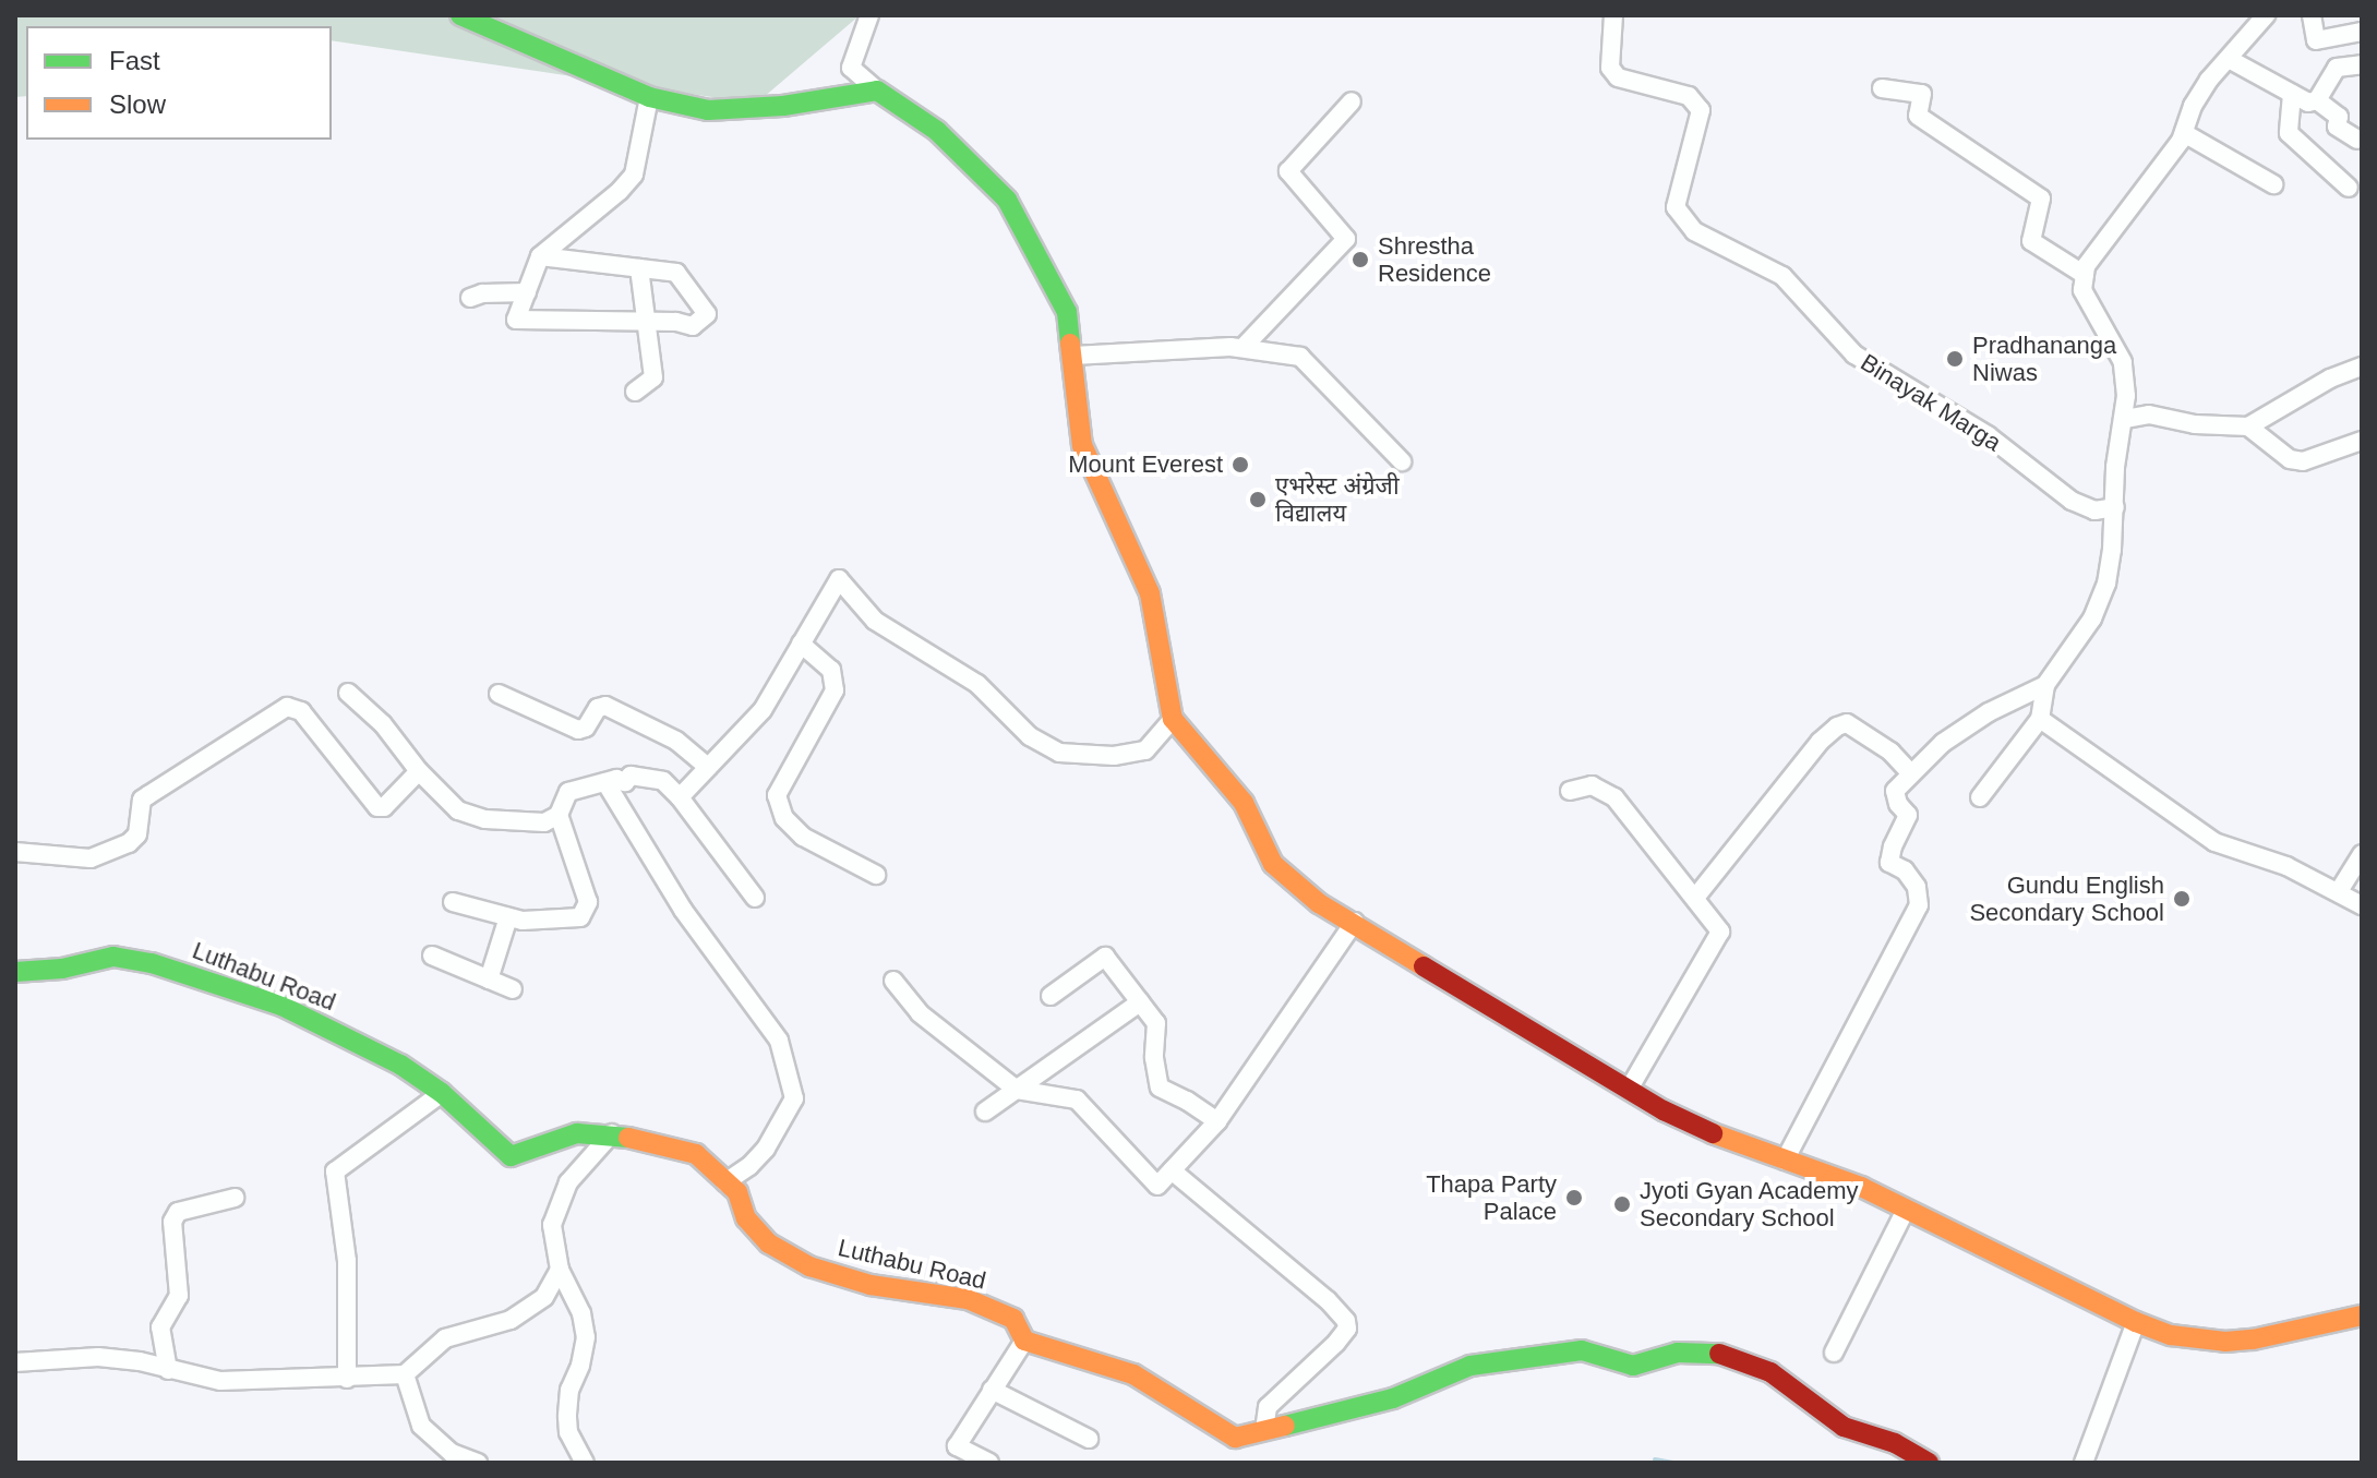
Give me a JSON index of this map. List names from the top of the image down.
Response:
{
  "streets": {
    "main road": ["Luthabu Road"],
    "street": ["Binayak Marga"]
  },
  "places": [
    "Shrestha Residence",
    "Pradhananga Niwas",
    "Mount Everest",
    "एभरेस्ट अंग्रेजी विद्यालय",
    "Gundu English Secondary School",
    "Thapa Party Palace",
    "Jyoti Gyan Academy Secondary School"
  ],
  "legend": ["Fast", "Slow"]
}
